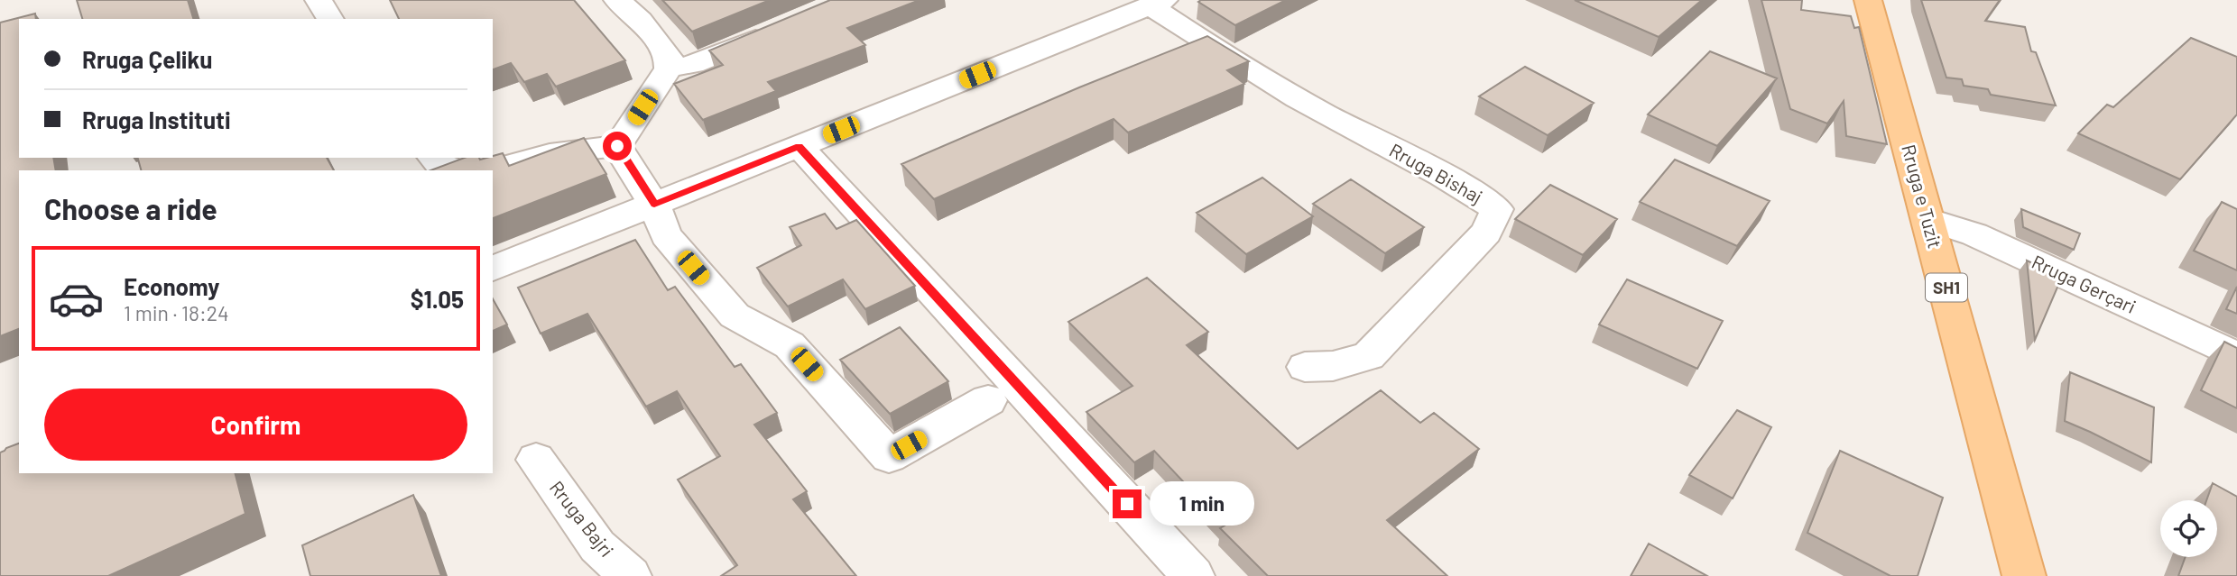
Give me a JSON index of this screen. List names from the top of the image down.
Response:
{
  "streets": {
    "main road": ["Rruga e Tuzit", "SH1"],
    "street": ["Rruga Bishaj", "Rruga Gerçari", "Rruga Bajri"]
  },
  "crossings": [
    ["Rruga e Tuzit", "Rruga Gerçari"]
  ],
  "page": {
    "banner": ["Rruga Çeliku", "Rruga Instituti"],
    "heading": "Choose a ride",
    "list": [
      {
        "name": "Economy",
        "note": "1 min · 18:24",
        "value": "$1.05"
      }
    ],
    "buttons": "Confirm",
    "bubble": "1 min"
  }
}
